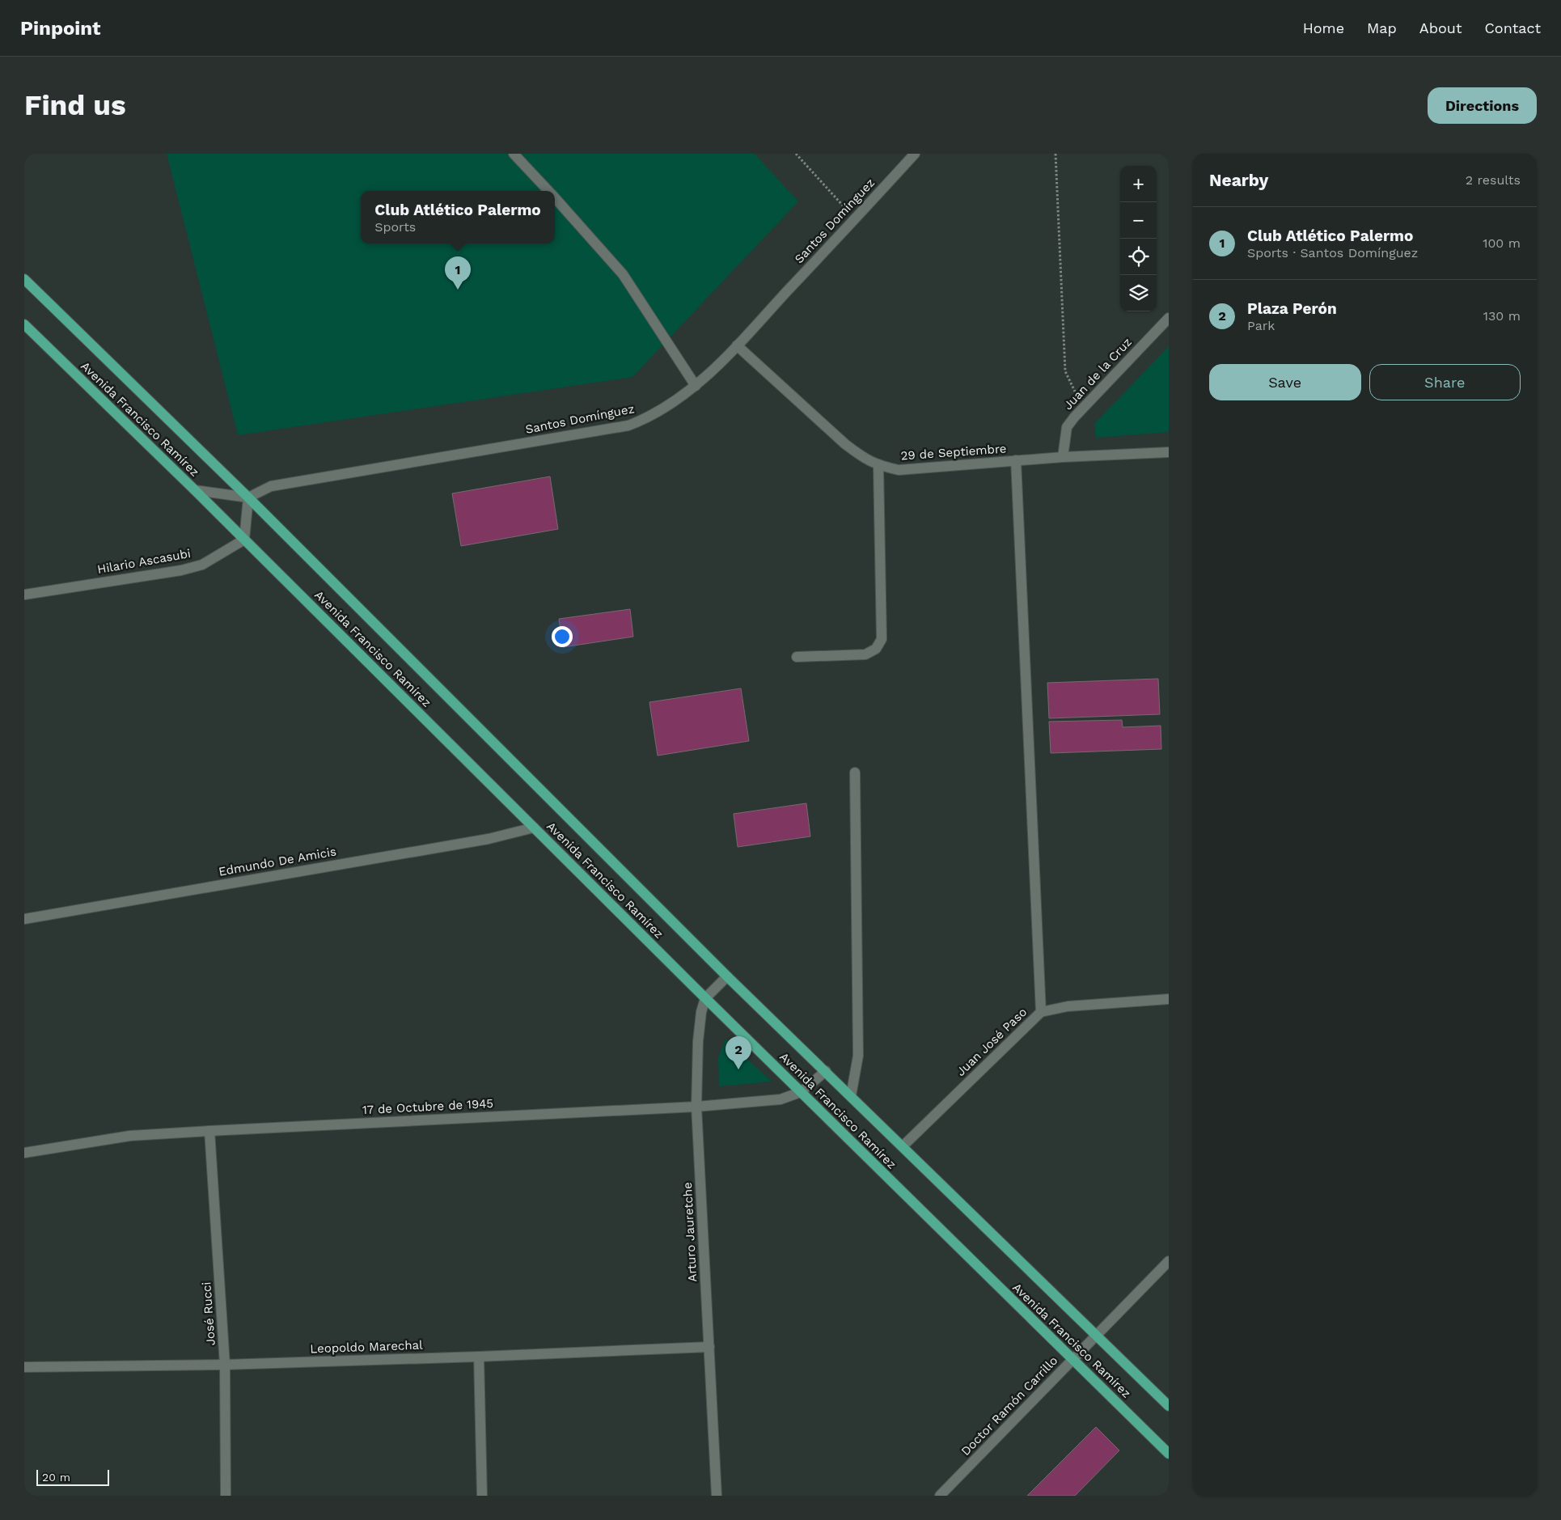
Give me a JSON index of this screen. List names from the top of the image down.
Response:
{
  "streets": {
    "main road": ["Avenida Francisco Ramírez"],
    "street": [
      "Santos Domínguez",
      "Juan de la Cruz",
      "29 de Septiembre",
      "Hilario Ascasubi",
      "Edmundo De Amicis",
      "Juan José Paso",
      "17 de Octubre de 1945",
      "Arturo Jauretche",
      "José Rucci",
      "Leopoldo Marechal",
      "Doctor Ramón Carrillo"
    ]
  },
  "crossings": [
    ["Santos Domínguez", "Avenida Francisco Ramírez"],
    ["Santos Domínguez", "29 de Septiembre"],
    ["Juan de la Cruz", "29 de Septiembre"],
    ["Avenida Francisco Ramírez", "Hilario Ascasubi"],
    ["Avenida Francisco Ramírez", "Edmundo De Amicis"],
    ["Avenida Francisco Ramírez", "Juan José Paso"],
    ["Avenida Francisco Ramírez", "17 de Octubre de 1945"],
    ["Avenida Francisco Ramírez", "Arturo Jauretche"],
    ["Avenida Francisco Ramírez", "Doctor Ramón Carrillo"],
    ["17 de Octubre de 1945", "Arturo Jauretche"],
    ["17 de Octubre de 1945", "José Rucci"],
    ["Arturo Jauretche", "Leopoldo Marechal"],
    ["José Rucci", "Leopoldo Marechal"]
  ],
  "scale_bar": "20 m",
  "page": {
    "header": "Pinpoint",
    "nav": [
      "Home",
      "Map",
      "About",
      "Contact"
    ],
    "buttons": [
      "Directions",
      ["Save", "Share"]
    ],
    "title": "Find us",
    "heading": ["Nearby", "2 results"],
    "map_buttons": ["+", "−"],
    "popup": ["Club Atlético Palermo", "Sports"],
    "list": [
      {
        "mark": "1",
        "name": "Club Atlético Palermo",
        "note": "Sports · Santos Domínguez",
        "value": "100 m"
      },
      {
        "mark": "2",
        "name": "Plaza Perón",
        "note": "Park",
        "value": "130 m"
      }
    ],
    "pins": ["1", "2"],
    "scale": "20 m"
  }
}
